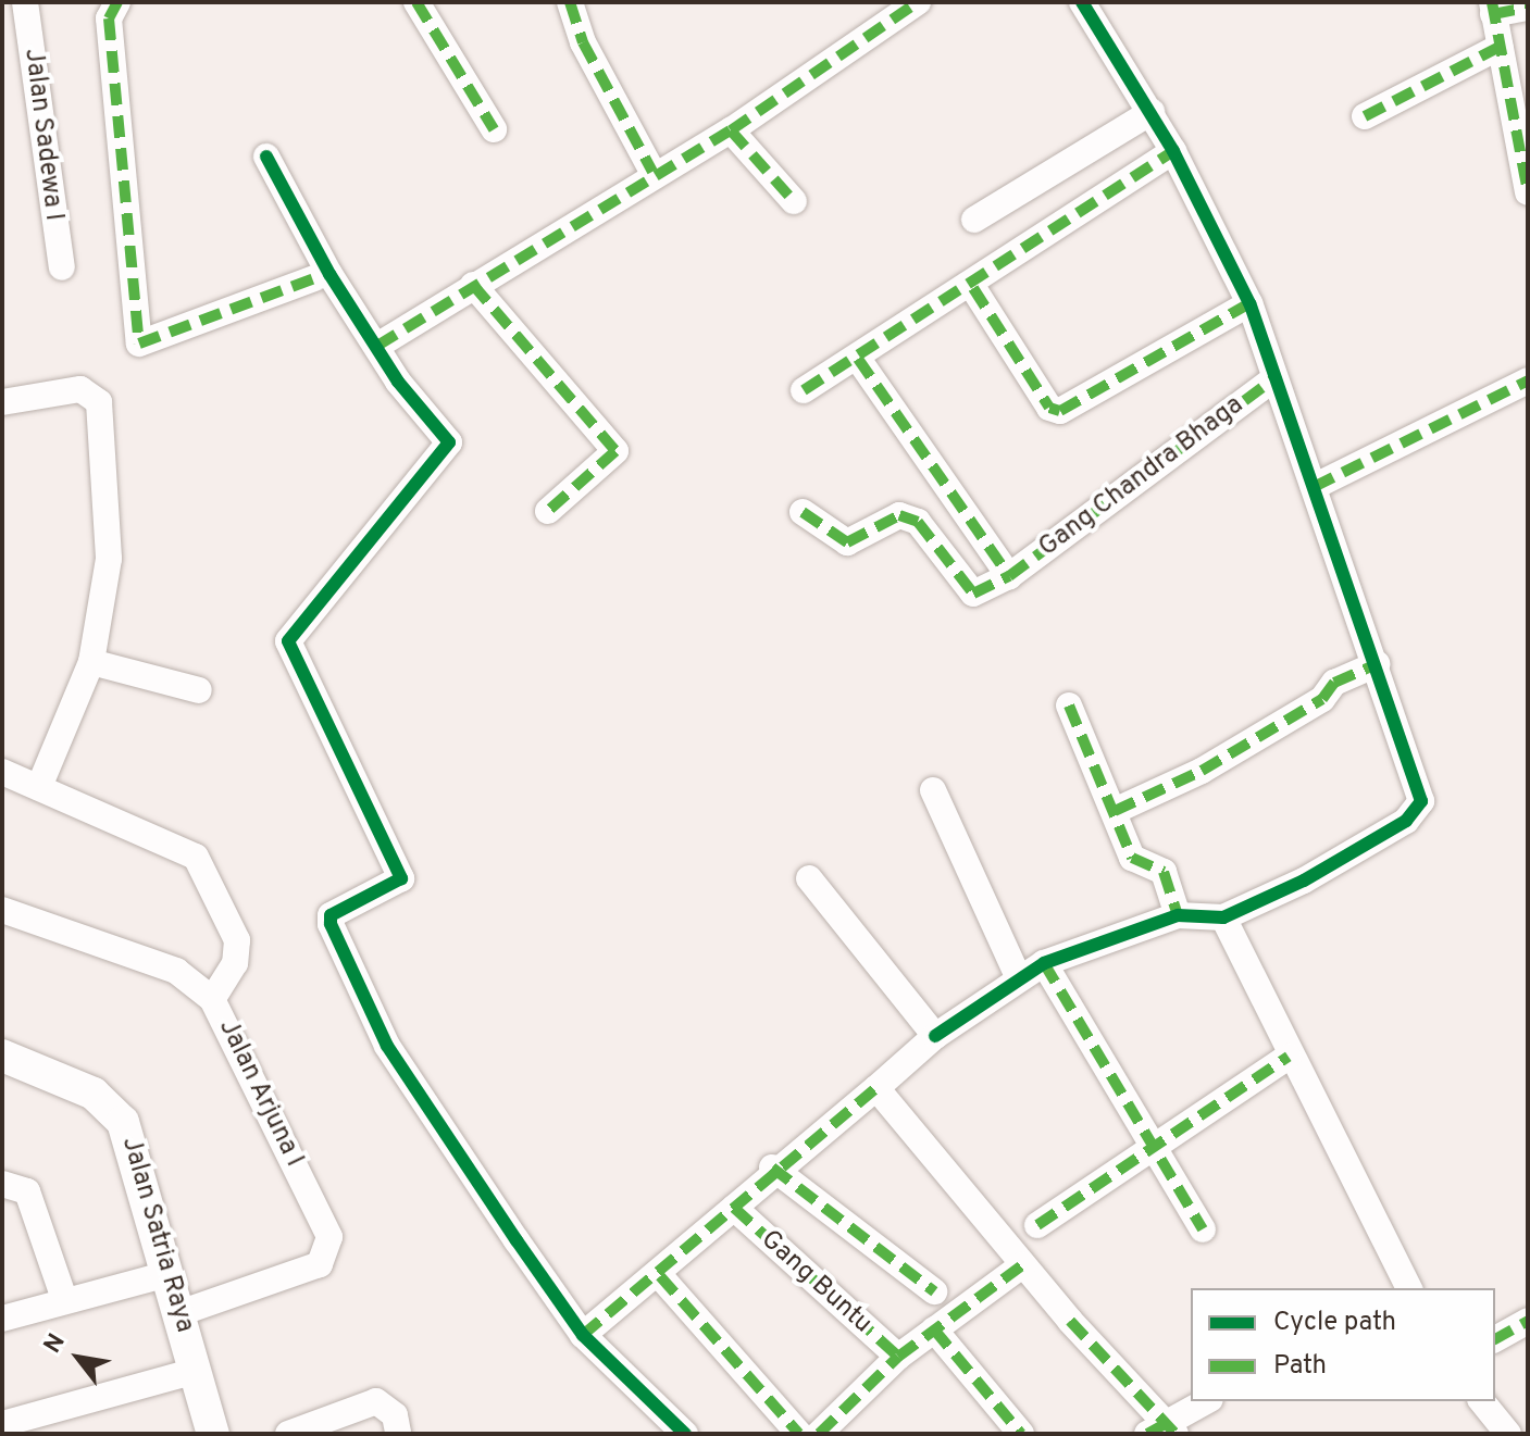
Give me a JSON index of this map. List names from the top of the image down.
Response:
{
  "streets": {
    "street": [
      "Jalan Sadewa I",
      "Gang Chandra Bhaga",
      "Jalan Arjuna I",
      "Jalan Satria Raya",
      "Gang Buntu"
    ]
  },
  "crossings": [
    ["Jalan Arjuna I", "Jalan Satria Raya"]
  ],
  "legend": ["Cycle path", "Path"],
  "north": "top left"
}
